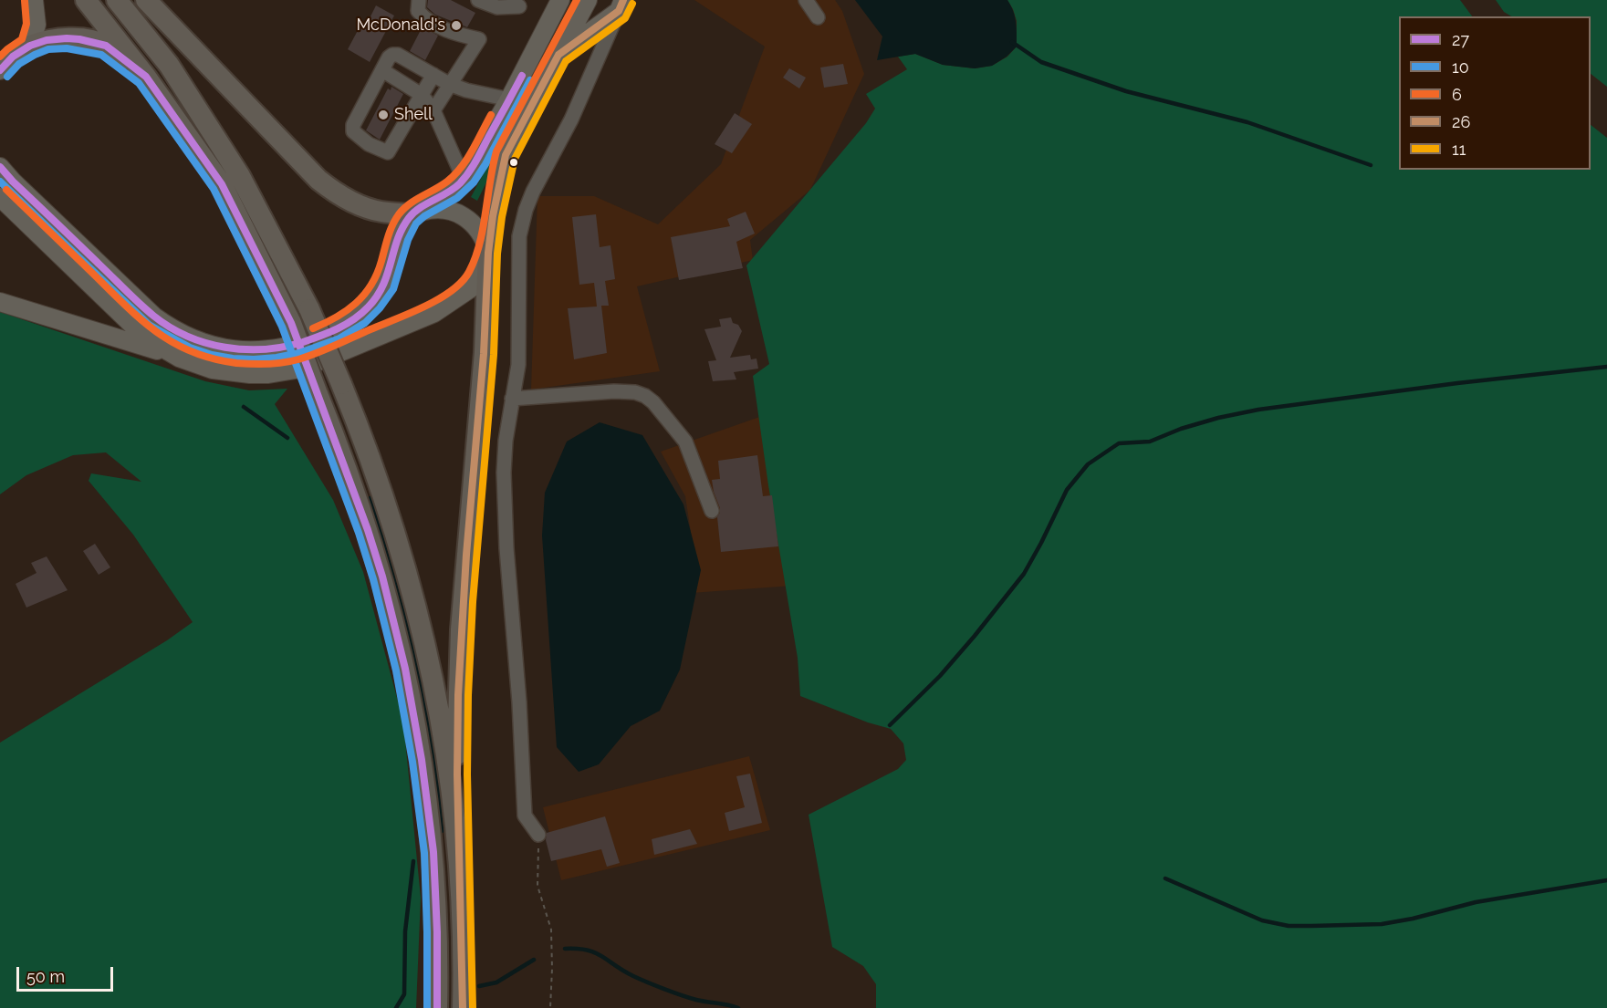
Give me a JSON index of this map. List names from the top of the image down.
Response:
{
  "places": ["McDonald's", "Shell"],
  "lines": [
    "transit line 6",
    "transit line 26",
    "transit line 11",
    "transit line 27",
    "transit line 10"
  ],
  "legend": [
    "27",
    "10",
    "6",
    "26",
    "11"
  ],
  "scale_bar": "50 m"
}
